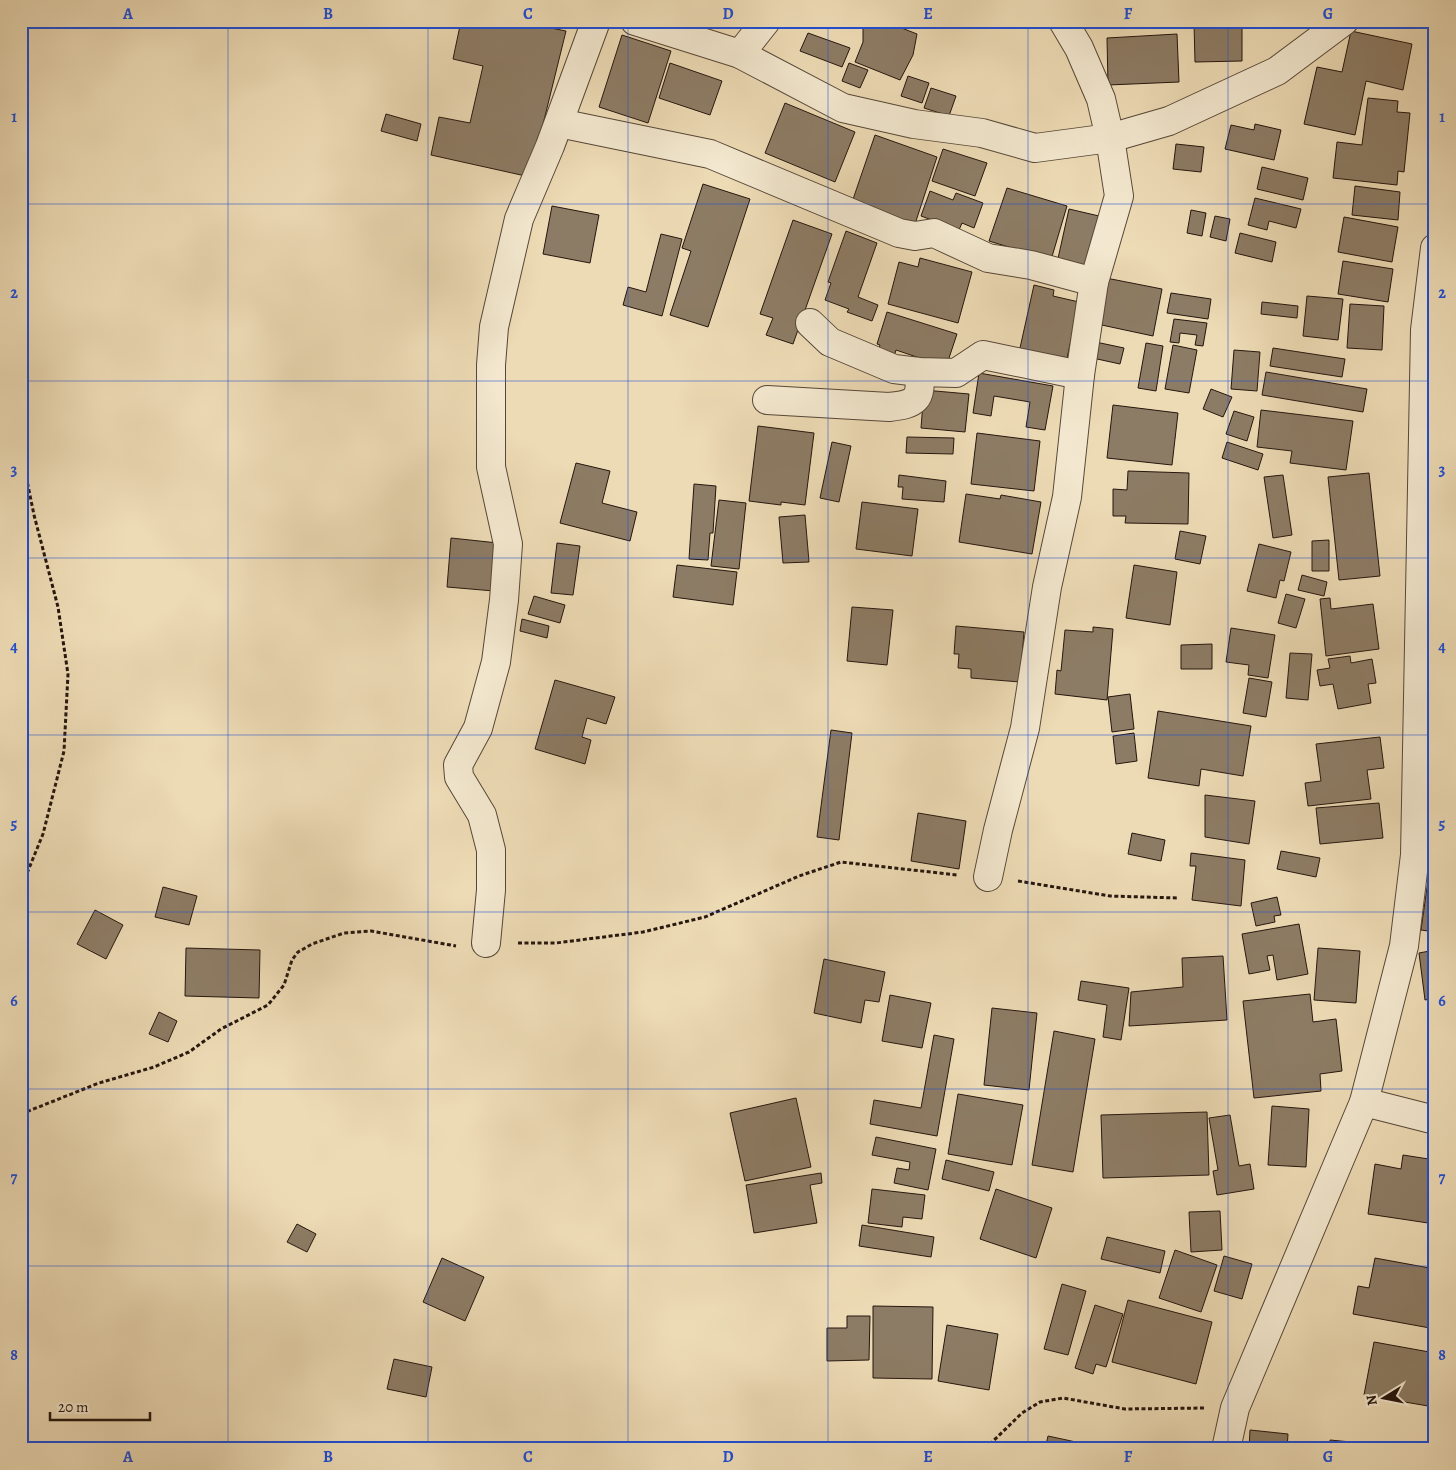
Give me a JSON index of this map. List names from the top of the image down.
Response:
{
  "scale_bar": "20 m",
  "north": "left",
  "grid": {
    "columns": [
      "A",
      "B",
      "C",
      "D",
      "E",
      "F",
      "G"
    ],
    "rows": [
      "1",
      "2",
      "3",
      "4",
      "5",
      "6",
      "7",
      "8"
    ]
  }
}
